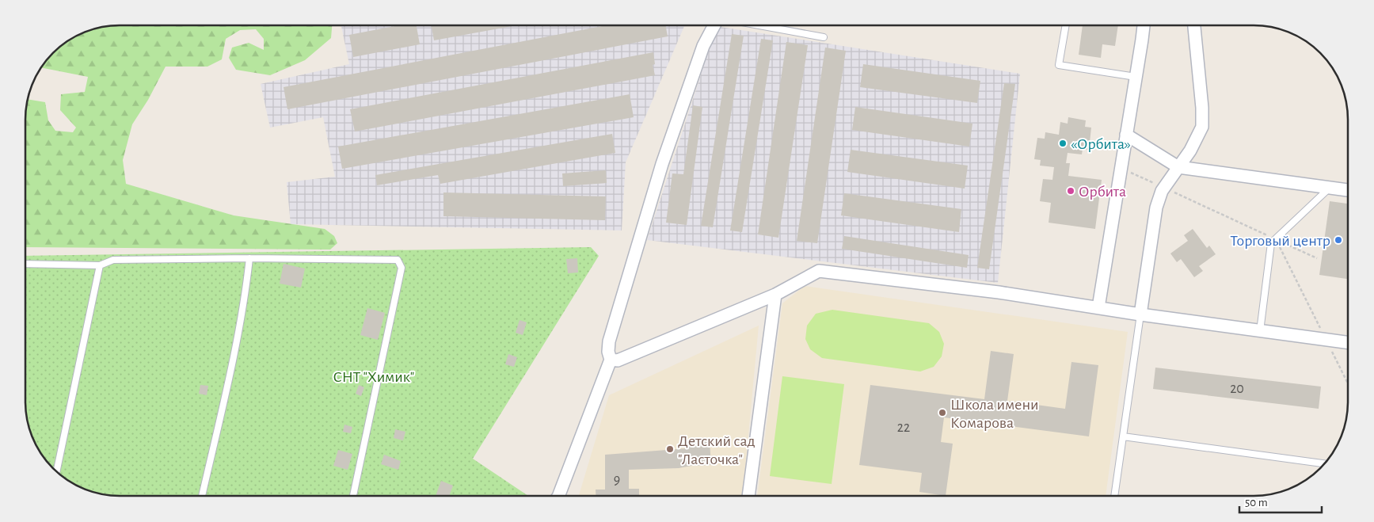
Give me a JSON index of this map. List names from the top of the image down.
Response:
{
  "parks": ["СНТ \"Химик\""],
  "places": [
    "«Орбита»",
    "Орбита",
    "Торговый центр",
    "Школа имени Комарова",
    "Детский сад \"Ласточка\""
  ],
  "house_numbers": ["20", "22", "9"],
  "scale_bar": "50 m"
}
